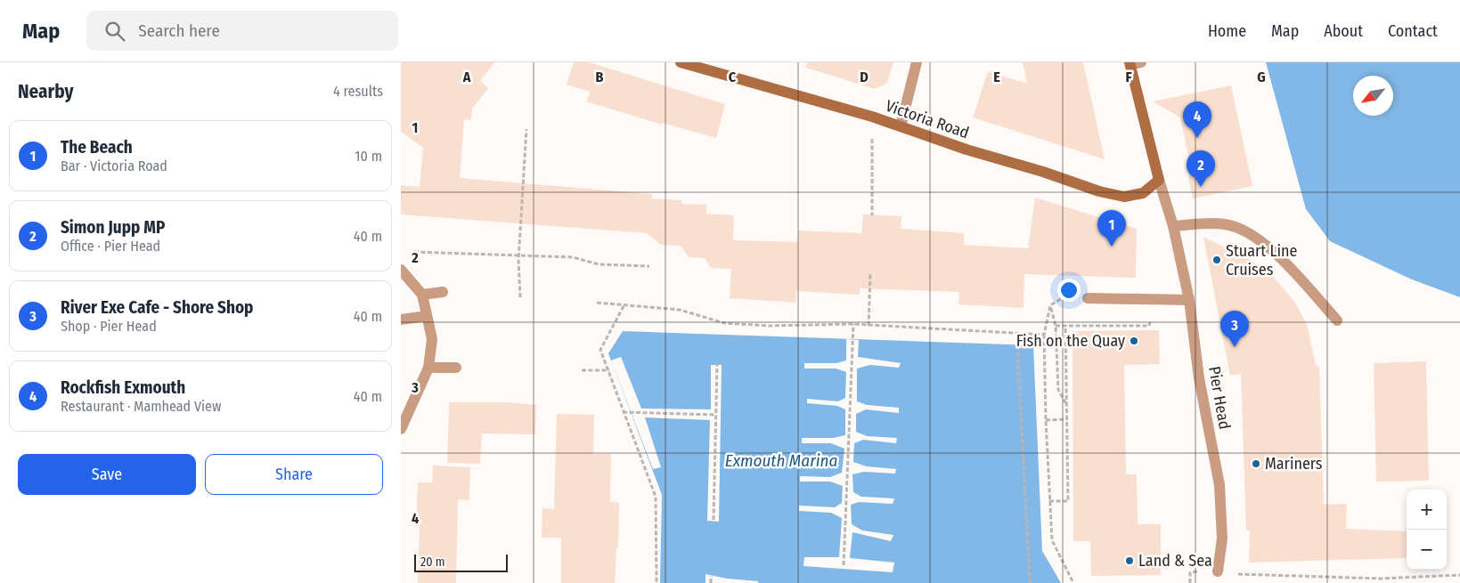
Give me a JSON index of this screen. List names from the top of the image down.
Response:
{
  "streets": {
    "street": ["Victoria Road", "Pier Head"]
  },
  "crossings": [
    ["Victoria Road", "Pier Head"]
  ],
  "water": ["Exmouth Marina"],
  "places": [
    "Stuart Line Cruises",
    "Fish on the Quay",
    "Mariners",
    "Land & Sea"
  ],
  "scale_bar": "20 m",
  "north": "bottom left",
  "page": {
    "header": "Map",
    "search": "Search here",
    "nav": [
      "Home",
      "Map",
      "About",
      "Contact"
    ],
    "heading": ["Nearby", "4 results"],
    "pins": [
      "4",
      "2",
      "1",
      "3"
    ],
    "list": [
      {
        "mark": "1",
        "name": "The Beach",
        "note": "Bar · Victoria Road",
        "value": "10 m"
      },
      {
        "mark": "2",
        "name": "Simon Jupp MP",
        "note": "Office · Pier Head",
        "value": "40 m"
      },
      {
        "mark": "3",
        "name": "River Exe Cafe - Shore Shop",
        "note": "Shop · Pier Head",
        "value": "40 m"
      },
      {
        "mark": "4",
        "name": "Rockfish Exmouth",
        "note": "Restaurant · Mamhead View",
        "value": "40 m"
      }
    ],
    "buttons": ["Save", "Share"],
    "map_buttons": ["+", "−"],
    "scale": "20 m"
  },
  "grid": {
    "columns": [
      "A",
      "B",
      "C",
      "D",
      "E",
      "F",
      "G"
    ],
    "rows": [
      "1",
      "2",
      "3",
      "4"
    ]
  }
}
